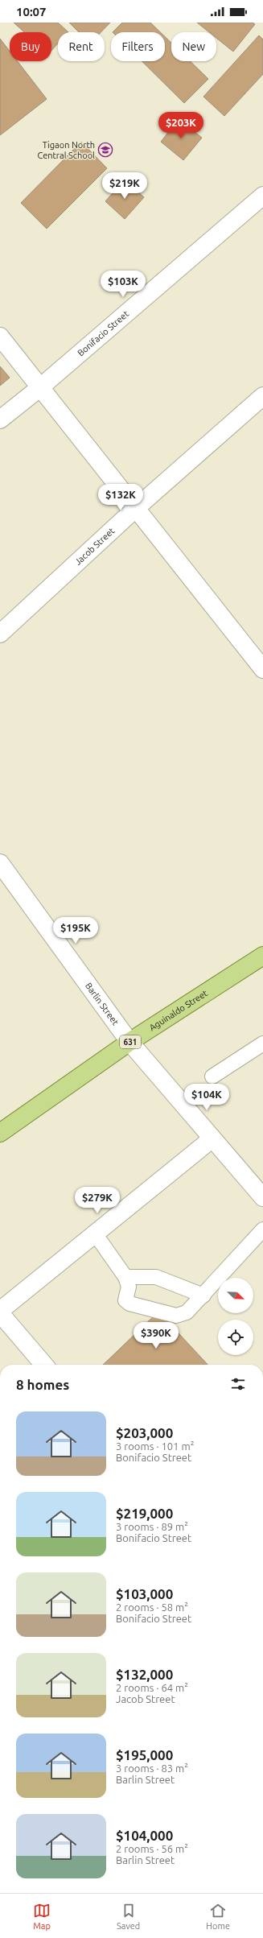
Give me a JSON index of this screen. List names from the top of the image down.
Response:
{
  "streets": {
    "main road": ["Aguinaldo Street", "631"],
    "street": ["Bonifacio Street", "Jacob Street", "Barlin Street"]
  },
  "crossings": [
    ["Barlin Street", "Aguinaldo Street"]
  ],
  "places": {
    "school or university": ["Tigaon North Central School"]
  },
  "north": "bottom right",
  "page": {
    "status": "10:07",
    "chip": [
      "Buy",
      "Rent",
      "Filters",
      "New"
    ],
    "price": [
      "$203K",
      "$219K",
      "$103K",
      "$132K",
      "$195K",
      "$104K",
      "$279K",
      "$390K"
    ],
    "heading": "8 homes",
    "list": [
      {
        "name": "$203,000",
        "note": "3 rooms · 101 m² · Bonifacio Street"
      },
      {
        "name": "$219,000",
        "note": "3 rooms · 89 m² · Bonifacio Street"
      },
      {
        "name": "$103,000",
        "note": "2 rooms · 58 m² · Bonifacio Street"
      },
      {
        "name": "$132,000",
        "note": "2 rooms · 64 m² · Jacob Street"
      },
      {
        "name": "$195,000",
        "note": "3 rooms · 83 m² · Barlin Street"
      },
      {
        "name": "$104,000",
        "note": "2 rooms · 56 m² · Barlin Street"
      }
    ],
    "tabs": ["Map", "Saved", "Home"]
  }
}
